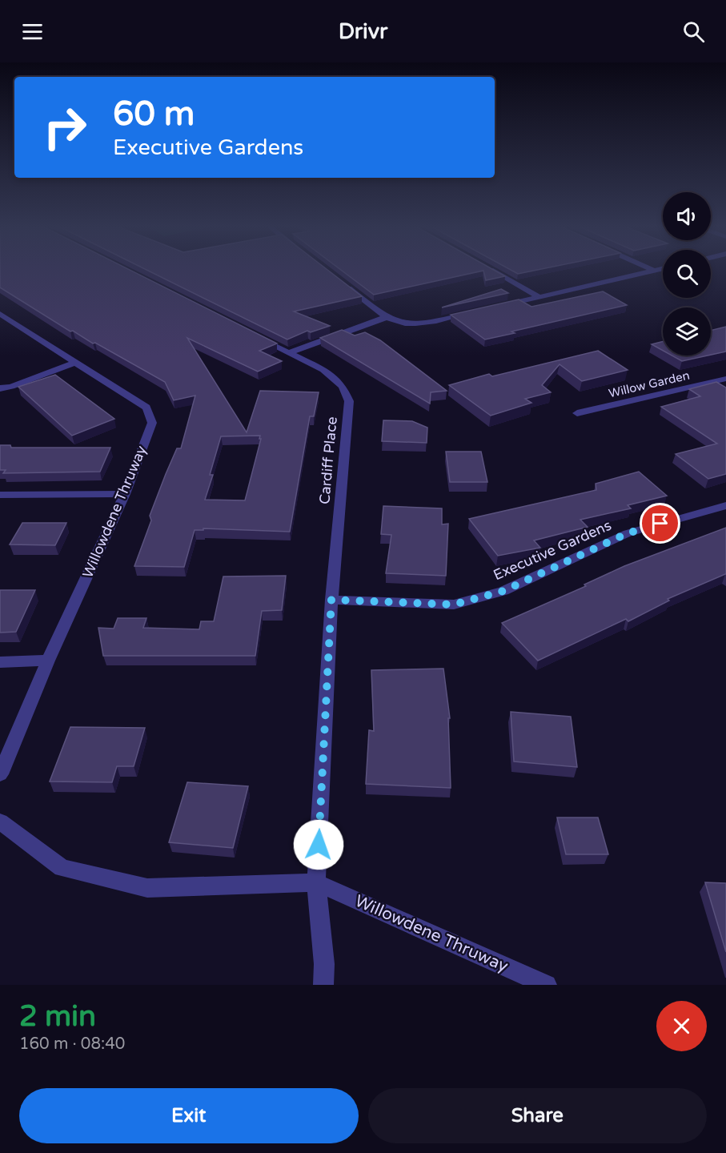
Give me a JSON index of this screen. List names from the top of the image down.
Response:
{
  "streets": {
    "street": [
      "Willow Garden",
      "Cardiff Place",
      "Willowdene Thruway",
      "Executive Gardens"
    ]
  },
  "crossings": [
    ["Cardiff Place", "Willowdene Thruway"],
    ["Cardiff Place", "Executive Gardens"]
  ],
  "page": {
    "header": "Drivr",
    "turn": ["60 m", "Executive Gardens"],
    "heading": ["2 min", "160 m · 08:40"],
    "buttons": ["Exit", "Share"]
  }
}
